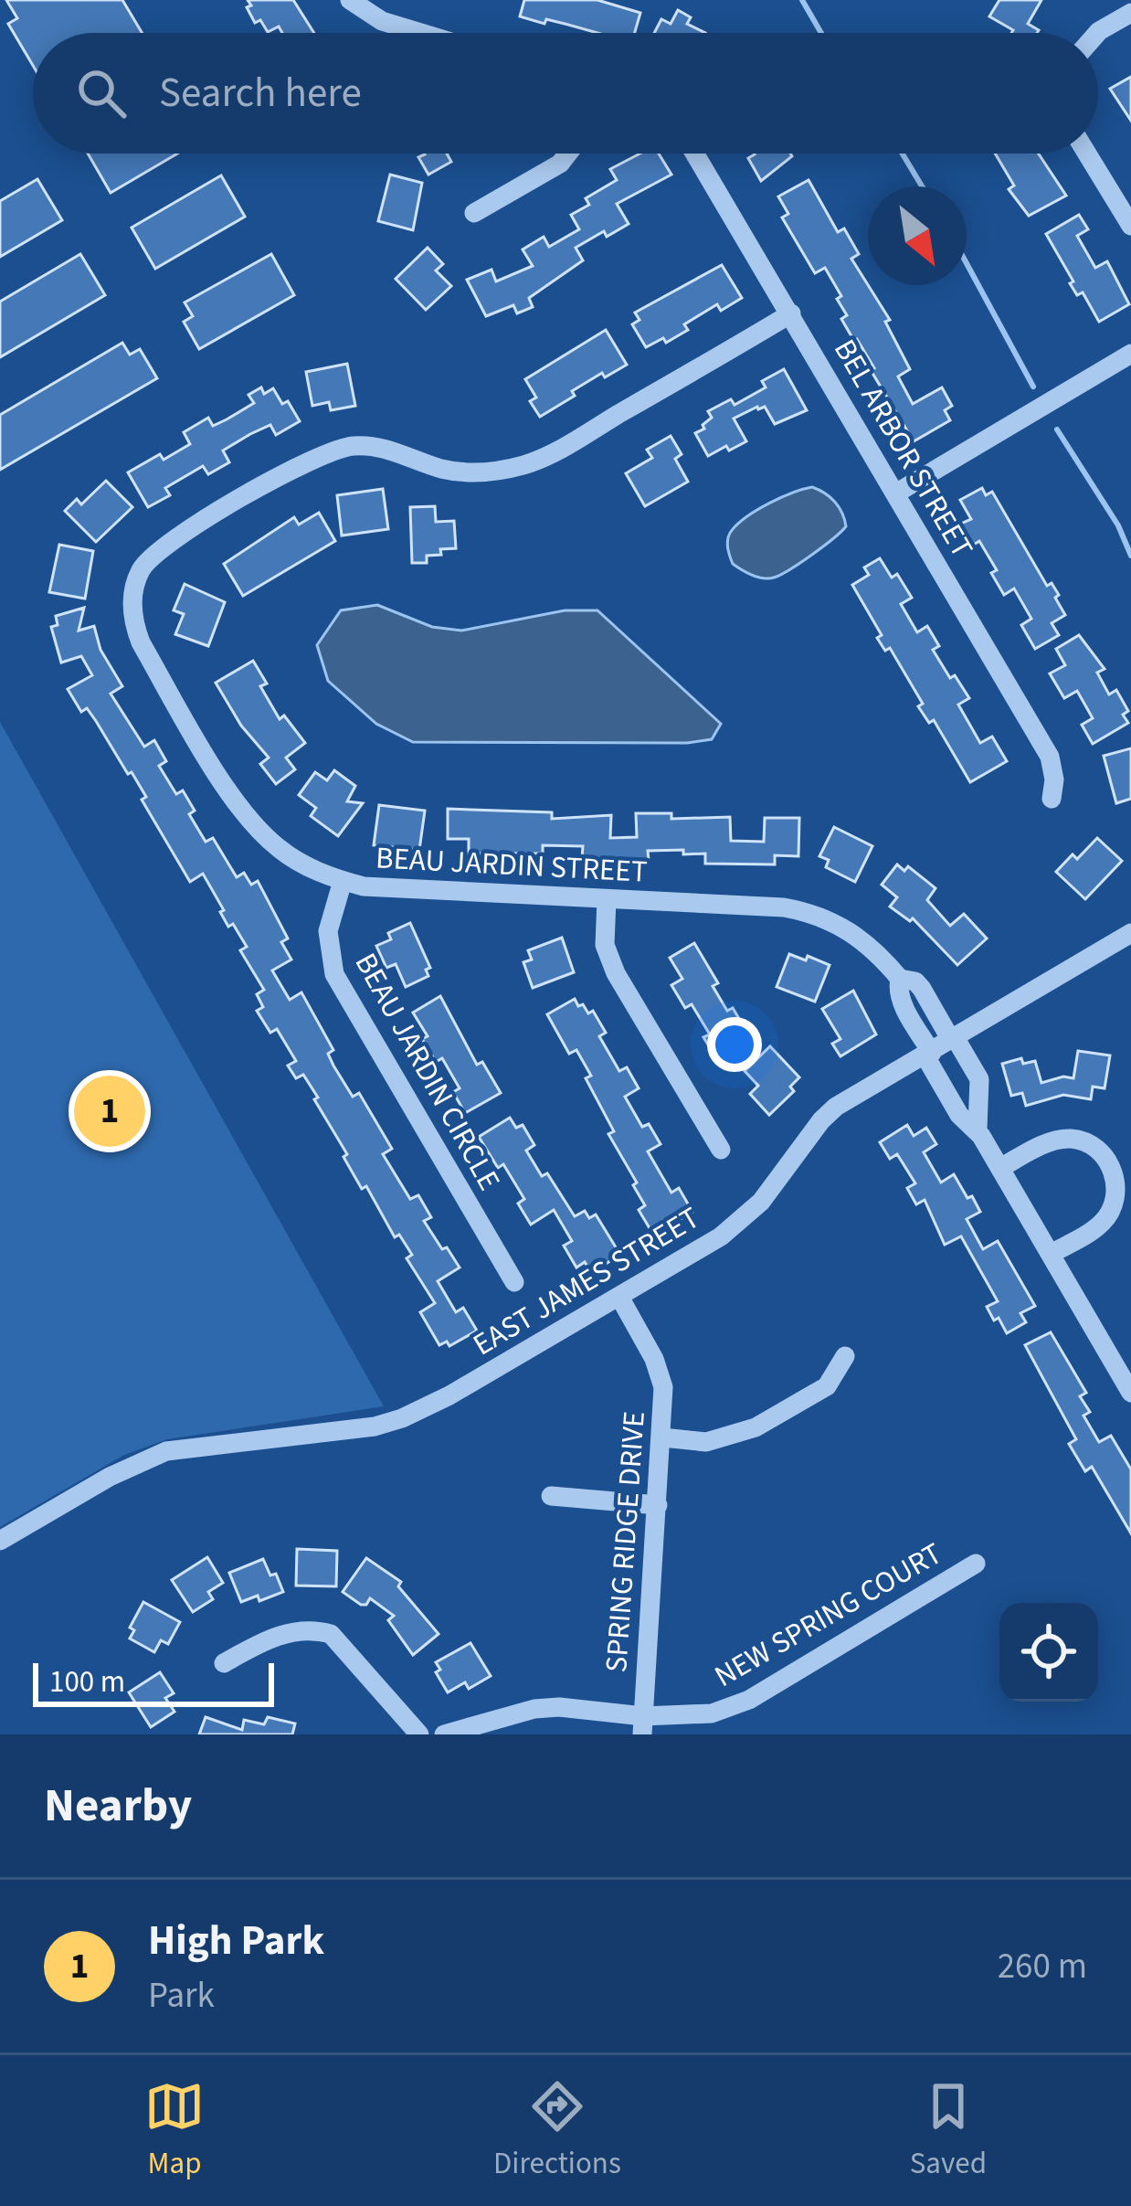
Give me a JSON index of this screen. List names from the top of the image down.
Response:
{
  "streets": {
    "street": [
      "BEL ARBOR STREET",
      "BEAU JARDIN STREET",
      "BEAU JARDIN CIRCLE",
      "EAST JAMES STREET",
      "SPRING RIDGE DRIVE",
      "NEW SPRING COURT"
    ]
  },
  "crossings": [
    ["BEL ARBOR STREET", "BEAU JARDIN STREET"],
    ["BEAU JARDIN STREET", "BEAU JARDIN CIRCLE"],
    ["BEAU JARDIN STREET", "EAST JAMES STREET"],
    ["EAST JAMES STREET", "SPRING RIDGE DRIVE"],
    ["SPRING RIDGE DRIVE", "NEW SPRING COURT"]
  ],
  "scale_bar": "100 m",
  "north": "bottom right",
  "page": {
    "search": "Search here",
    "pins": "1",
    "scale": "100 m",
    "heading": "Nearby",
    "list": [
      {
        "mark": "1",
        "name": "High Park",
        "note": "Park",
        "value": "260 m"
      }
    ],
    "nav": ["Map", "Directions", "Saved"]
  }
}
